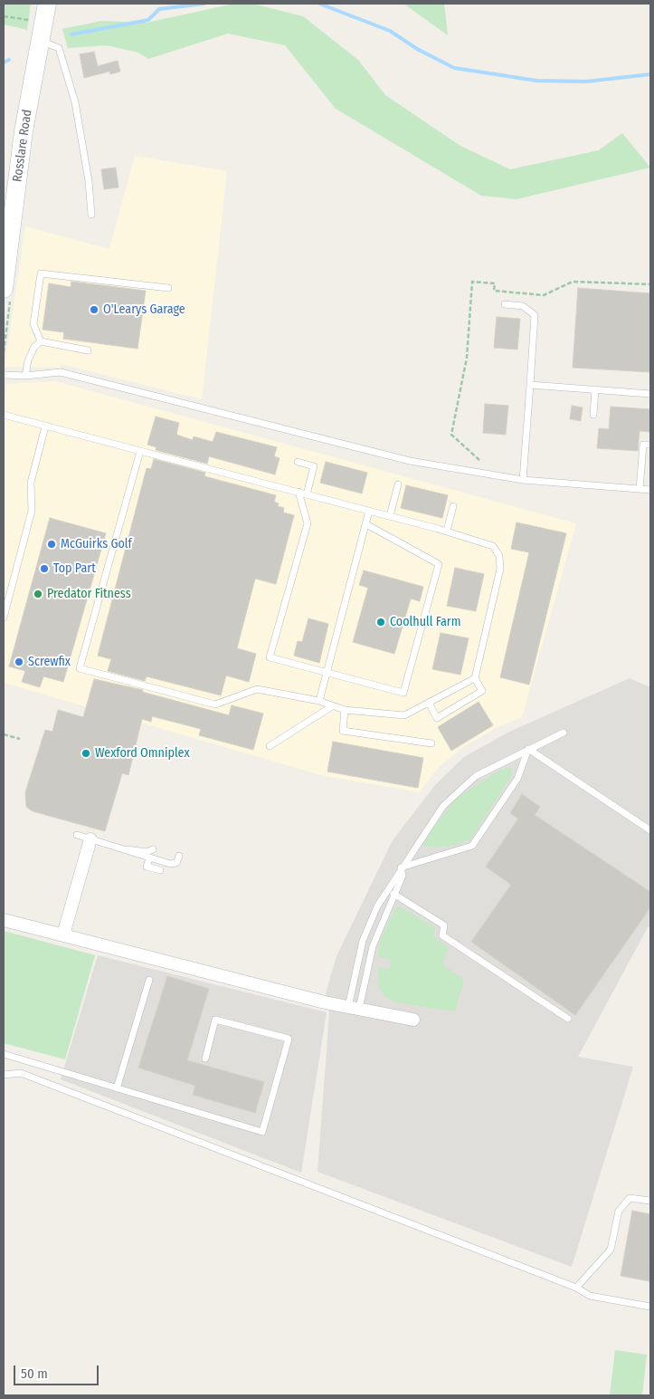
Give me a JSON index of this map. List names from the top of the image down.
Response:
{
  "streets": {
    "main road": ["Rosslare Road"]
  },
  "places": [
    "O'Learys Garage",
    "McGuirks Golf",
    "Top Part",
    "Predator Fitness",
    "Coolhull Farm",
    "Screwfix",
    "Wexford Omniplex"
  ],
  "scale_bar": "50 m"
}
